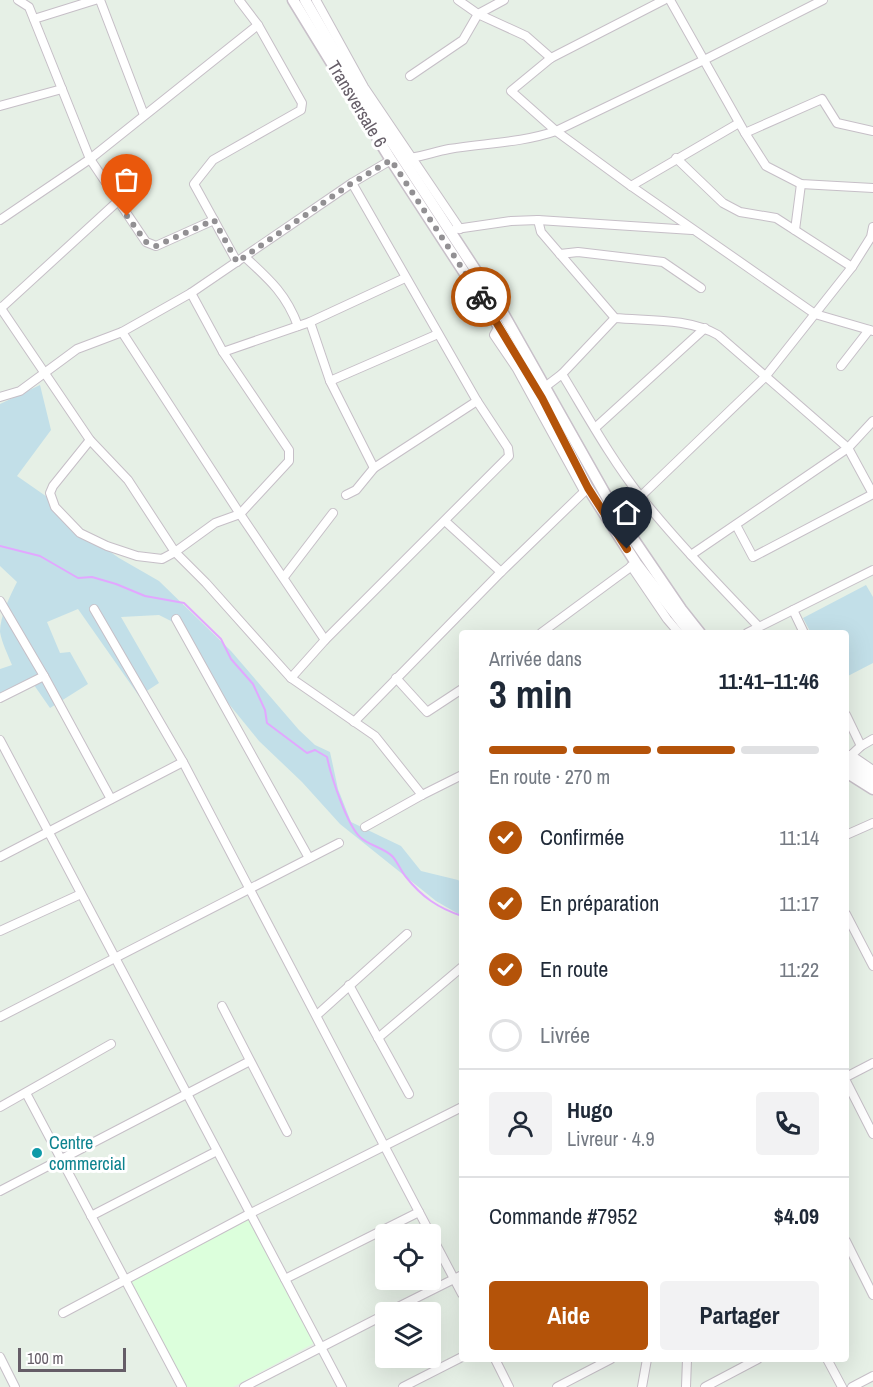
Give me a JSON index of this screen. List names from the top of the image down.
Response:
{
  "streets": {
    "main road": ["Transversale 6"]
  },
  "places": ["Centre commercial"],
  "scale_bar": "100 m",
  "page": {
    "heading": ["3 min", "Arrivée dans", "11:41–11:46"],
    "panel": [
      "Hugo",
      "Livreur · 4.9",
      "Commande #7952",
      "$4.09"
    ],
    "bar": "En route · 270 m",
    "list": [
      ["Confirmée", "11:14"],
      ["En préparation", "11:17"],
      ["En route", "11:22"],
      "Livrée"
    ],
    "buttons": ["Aide", "Partager"],
    "scale": "100 m"
  }
}
